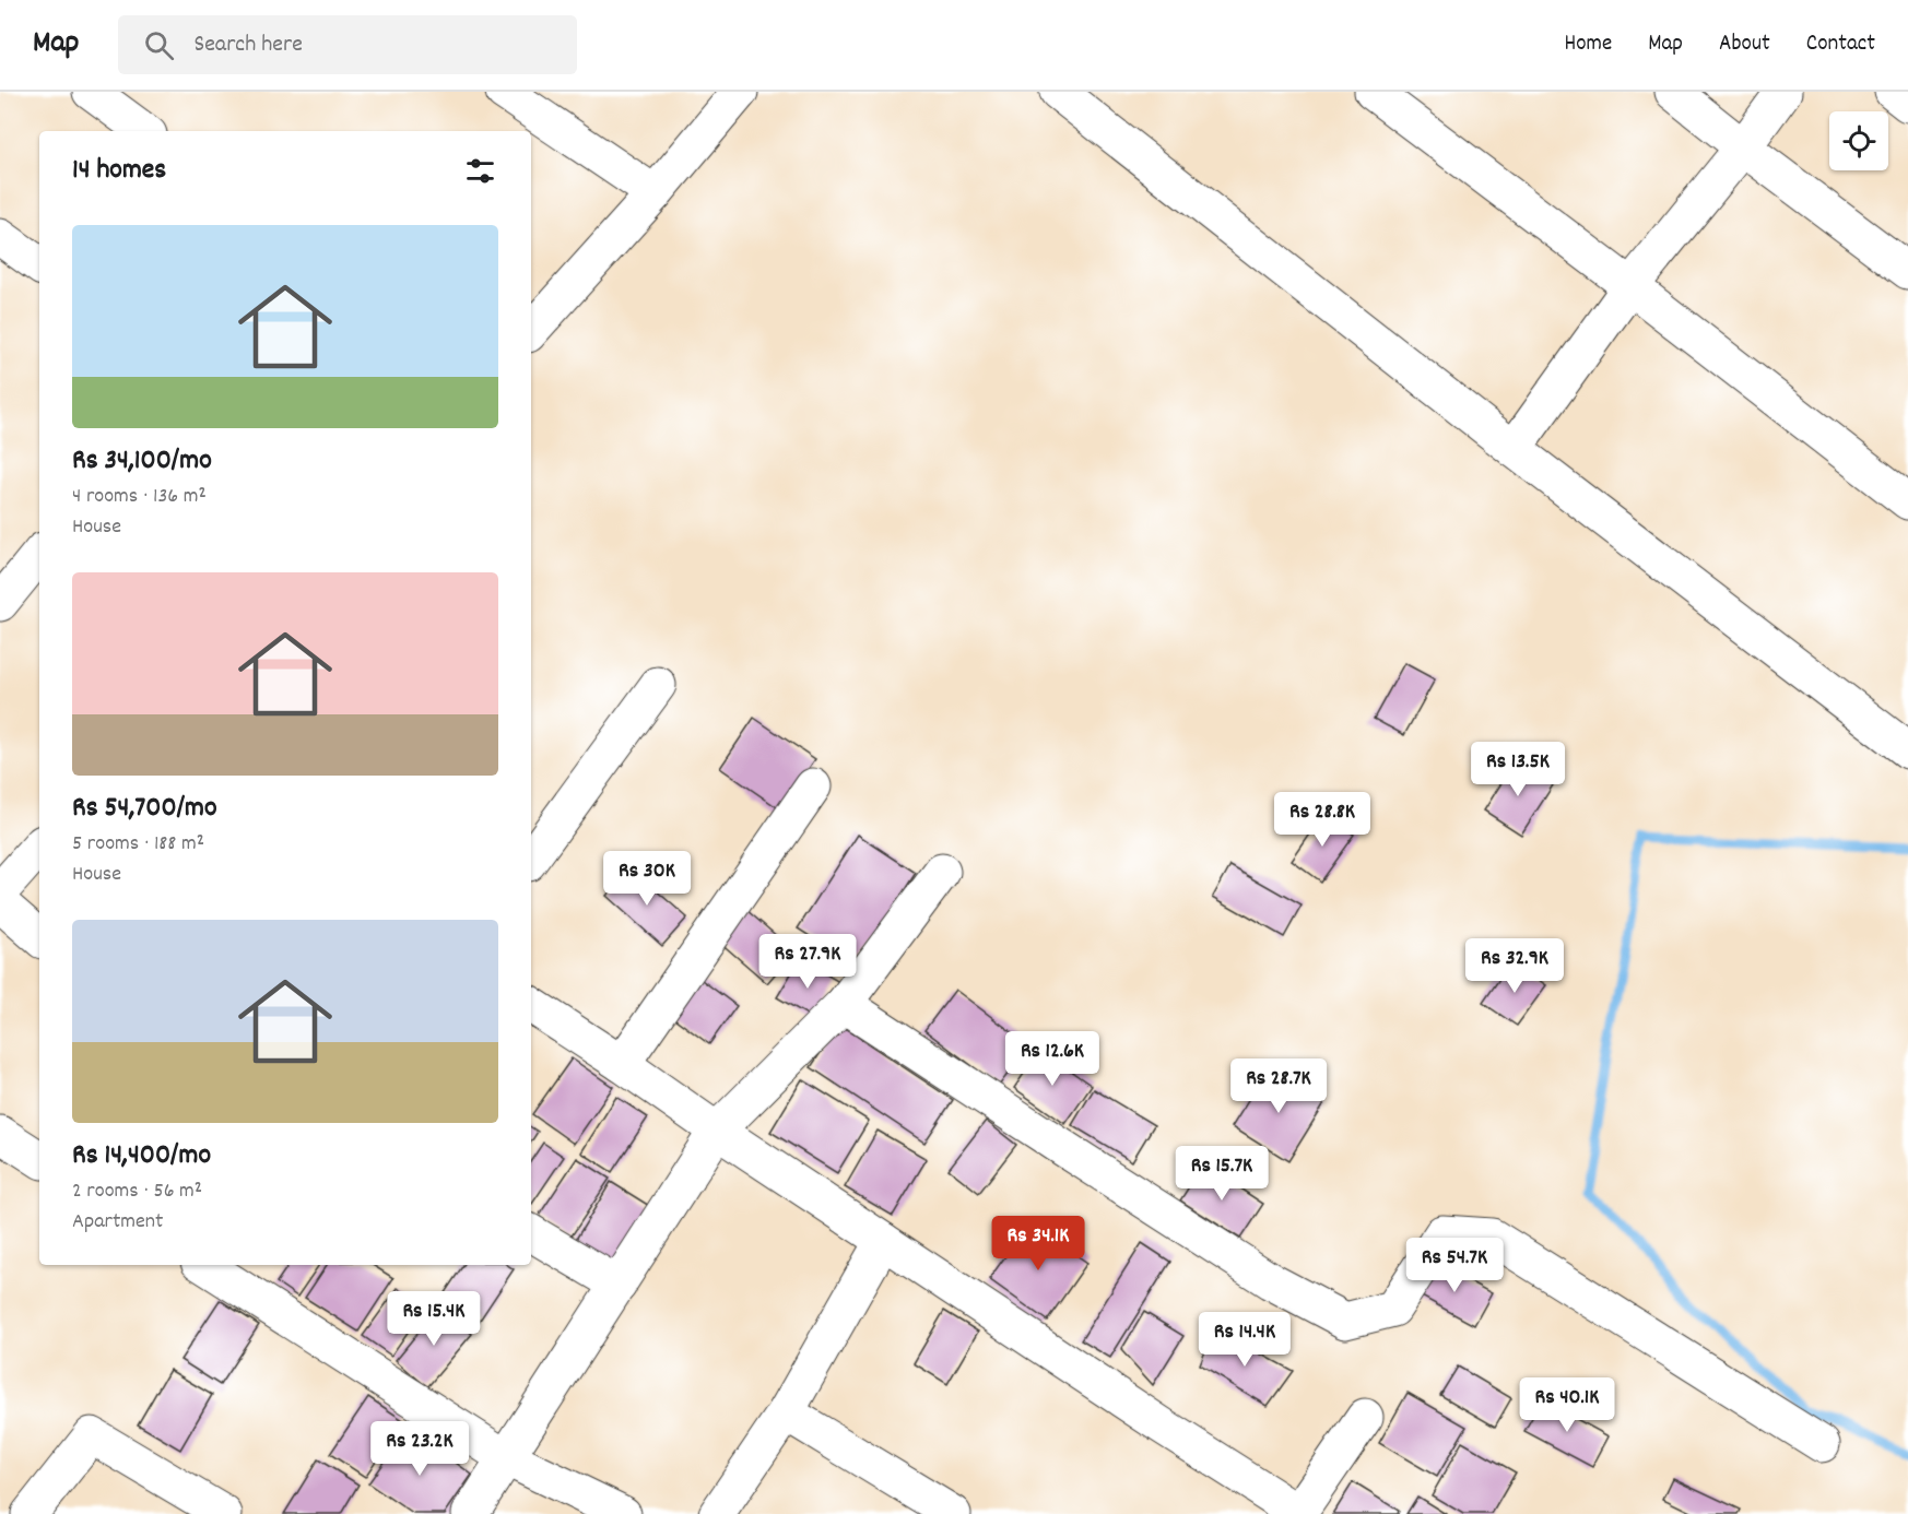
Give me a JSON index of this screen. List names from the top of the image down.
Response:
{
  "page": {
    "header": "Map",
    "search": "Search here",
    "nav": [
      "Home",
      "Map",
      "About",
      "Contact"
    ],
    "heading": "14 homes",
    "list": [
      {
        "name": "Rs 34,100/mo",
        "note": "4 rooms · 136 m² · House"
      },
      {
        "name": "Rs 54,700/mo",
        "note": "5 rooms · 188 m² · House"
      },
      {
        "name": "Rs 14,400/mo",
        "note": "2 rooms · 56 m² · Apartment"
      }
    ],
    "price": [
      "Rs 13.5K",
      "Rs 28.8K",
      "Rs 30K",
      "Rs 27.9K",
      "Rs 32.9K",
      "Rs 12.6K",
      "Rs 28.7K",
      "Rs 15.7K",
      "Rs 34.1K",
      "Rs 54.7K",
      "Rs 15.4K",
      "Rs 14.4K",
      "Rs 40.1K",
      "Rs 23.2K"
    ]
  }
}
